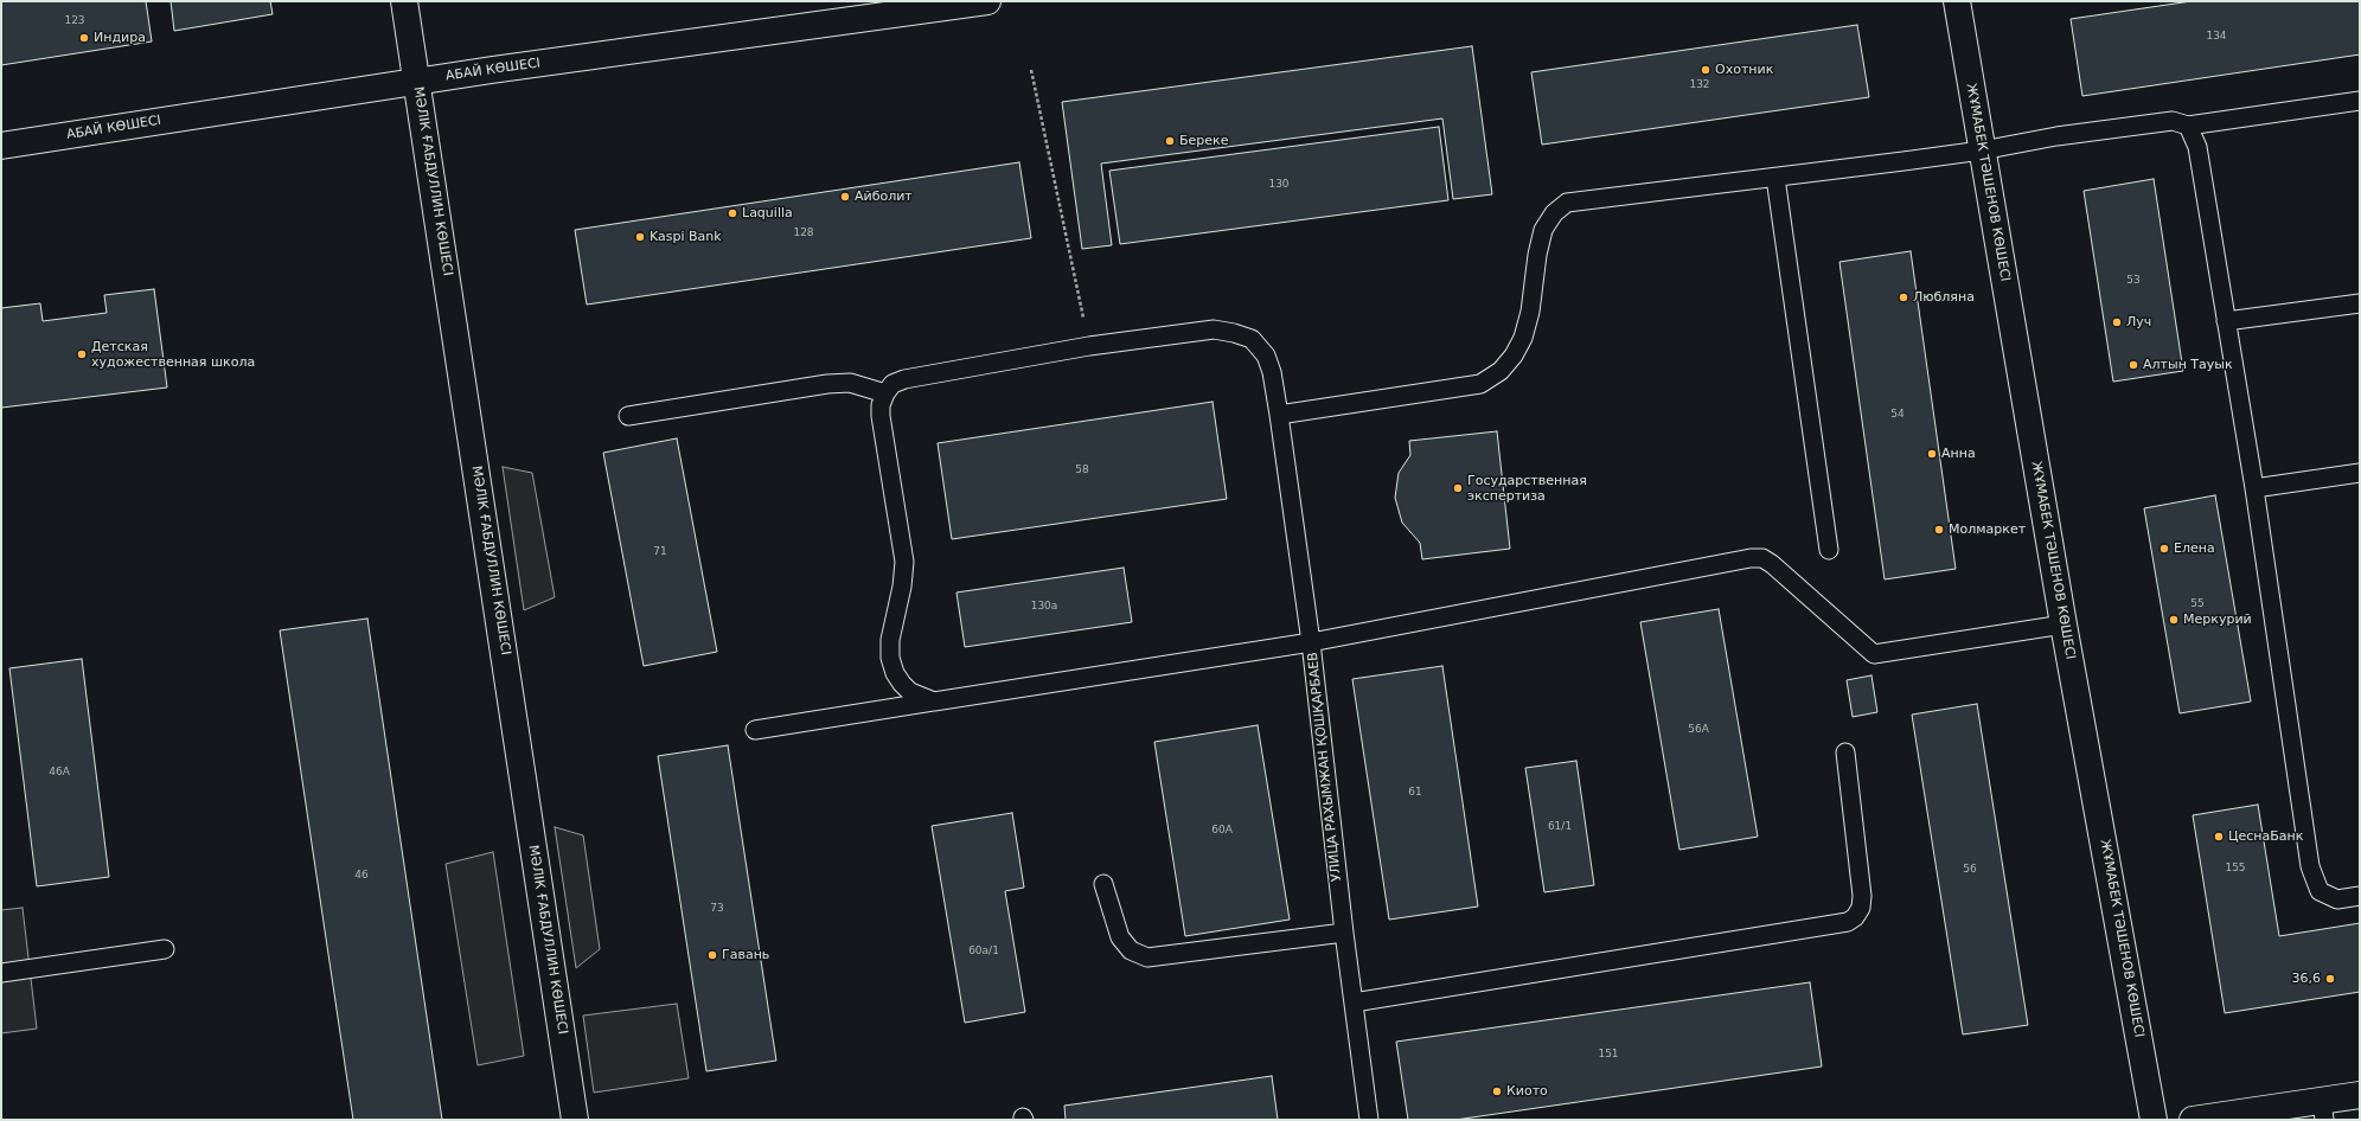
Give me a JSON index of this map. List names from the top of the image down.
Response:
{
  "streets": {
    "street": ["АБАЙ КӨШЕСІ", "МӘЛІК ҒАБДУЛЛИН КӨШЕСІ", "ЖҰМАБЕК ТӘШЕНОВ КӨШЕСІ"],
    "lane": ["УЛИЦА РАХЫМЖАН ҚОШҚАРБАЕВ"]
  },
  "crossings": [
    ["АБАЙ КӨШЕСІ", "МӘЛІК ҒАБДУЛЛИН КӨШЕСІ"]
  ],
  "places": [
    "Индира",
    "Охотник",
    "Береке",
    "Айболит",
    "Laquilla",
    "Kaspi Bank",
    "Любляна",
    "Луч",
    "Детская художественная школа",
    "Алтын Тауык",
    "Анна",
    "Государственная экспертиза",
    "Молмаркет",
    "Елена",
    "Меркурий",
    "ЦеснаБанк",
    "Гавань",
    "36,6",
    "Киото"
  ],
  "house_numbers": [
    "123",
    "134",
    "132",
    "130",
    "128",
    "53",
    "54",
    "58",
    "71",
    "55",
    "130а",
    "56А",
    "46А",
    "61",
    "61/1",
    "60А",
    "155",
    "56",
    "46",
    "73",
    "60а/1",
    "151"
  ]
}
